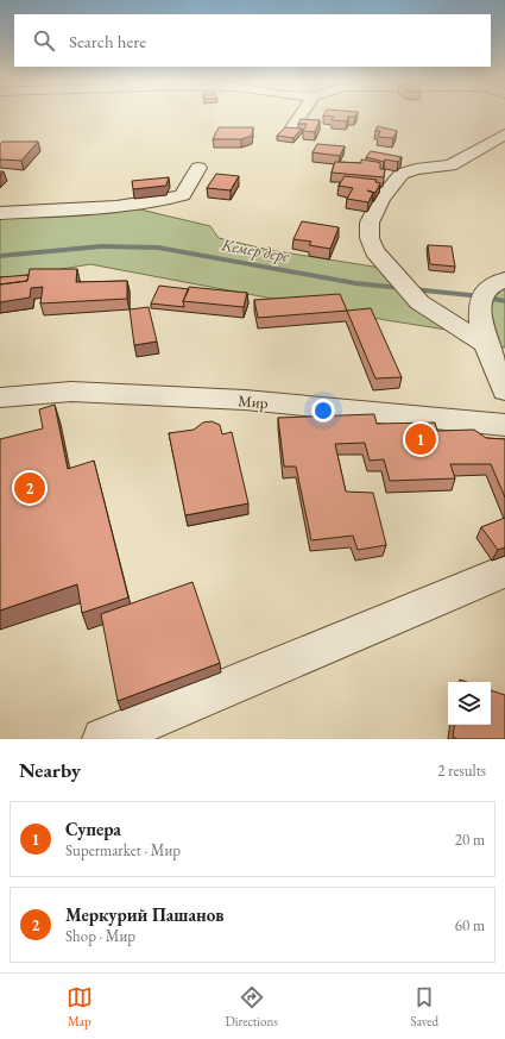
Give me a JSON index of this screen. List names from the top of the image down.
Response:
{
  "streets": {
    "street": ["Мир"]
  },
  "water": ["Кемер дере"],
  "page": {
    "search": "Search here",
    "pins": ["1", "2"],
    "heading": ["Nearby", "2 results"],
    "list": [
      {
        "mark": "1",
        "name": "Супера",
        "note": "Supermarket · Мир",
        "value": "20 m"
      },
      {
        "mark": "2",
        "name": "Меркурий Пашанов",
        "note": "Shop · Мир",
        "value": "60 m"
      }
    ],
    "nav": ["Map", "Directions", "Saved"]
  }
}
